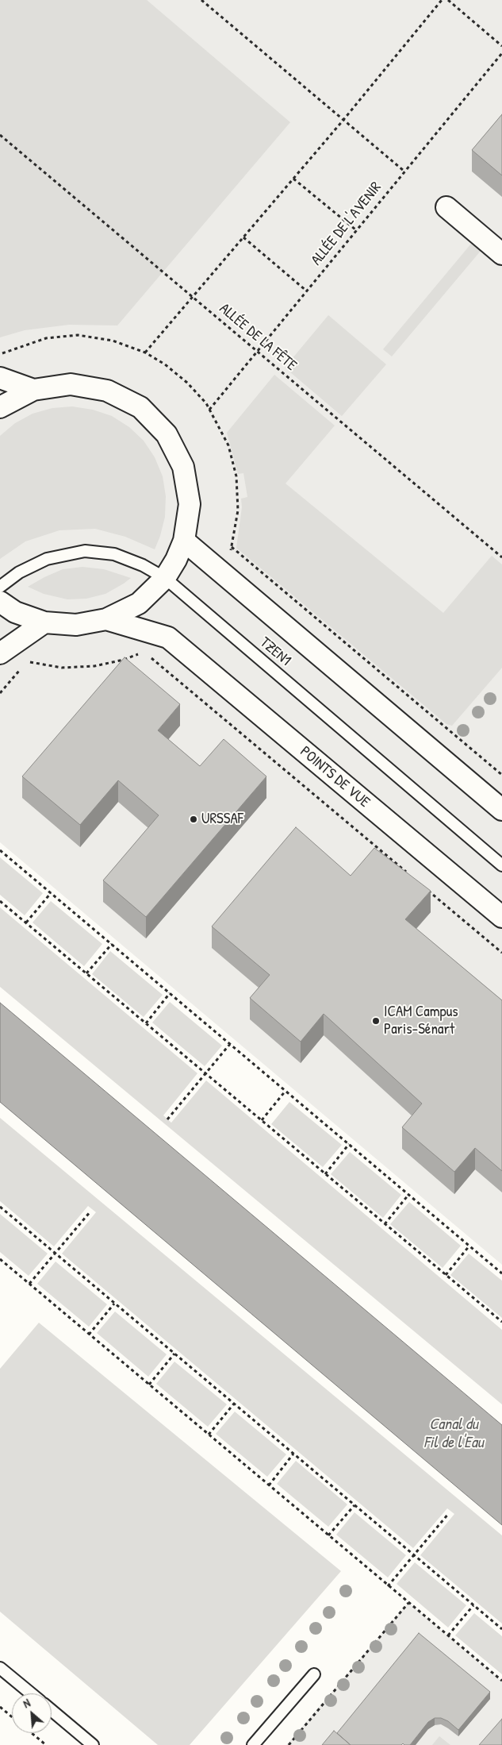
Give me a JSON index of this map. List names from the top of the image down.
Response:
{
  "streets": {
    "street": ["POINTS DE VUE"],
    "lane": ["TZEN1"],
    "path": ["ALLÉE DE L'AVENIR", "ALLÉE DE LA FÊTE"]
  },
  "crossings": [
    ["ALLÉE DE L'AVENIR", "ALLÉE DE LA FÊTE"]
  ],
  "water": ["Canal du Fil de l'Eau"],
  "places": ["URSSAF", "ICAM Campus Paris-Sénart"],
  "north": "top left"
}
